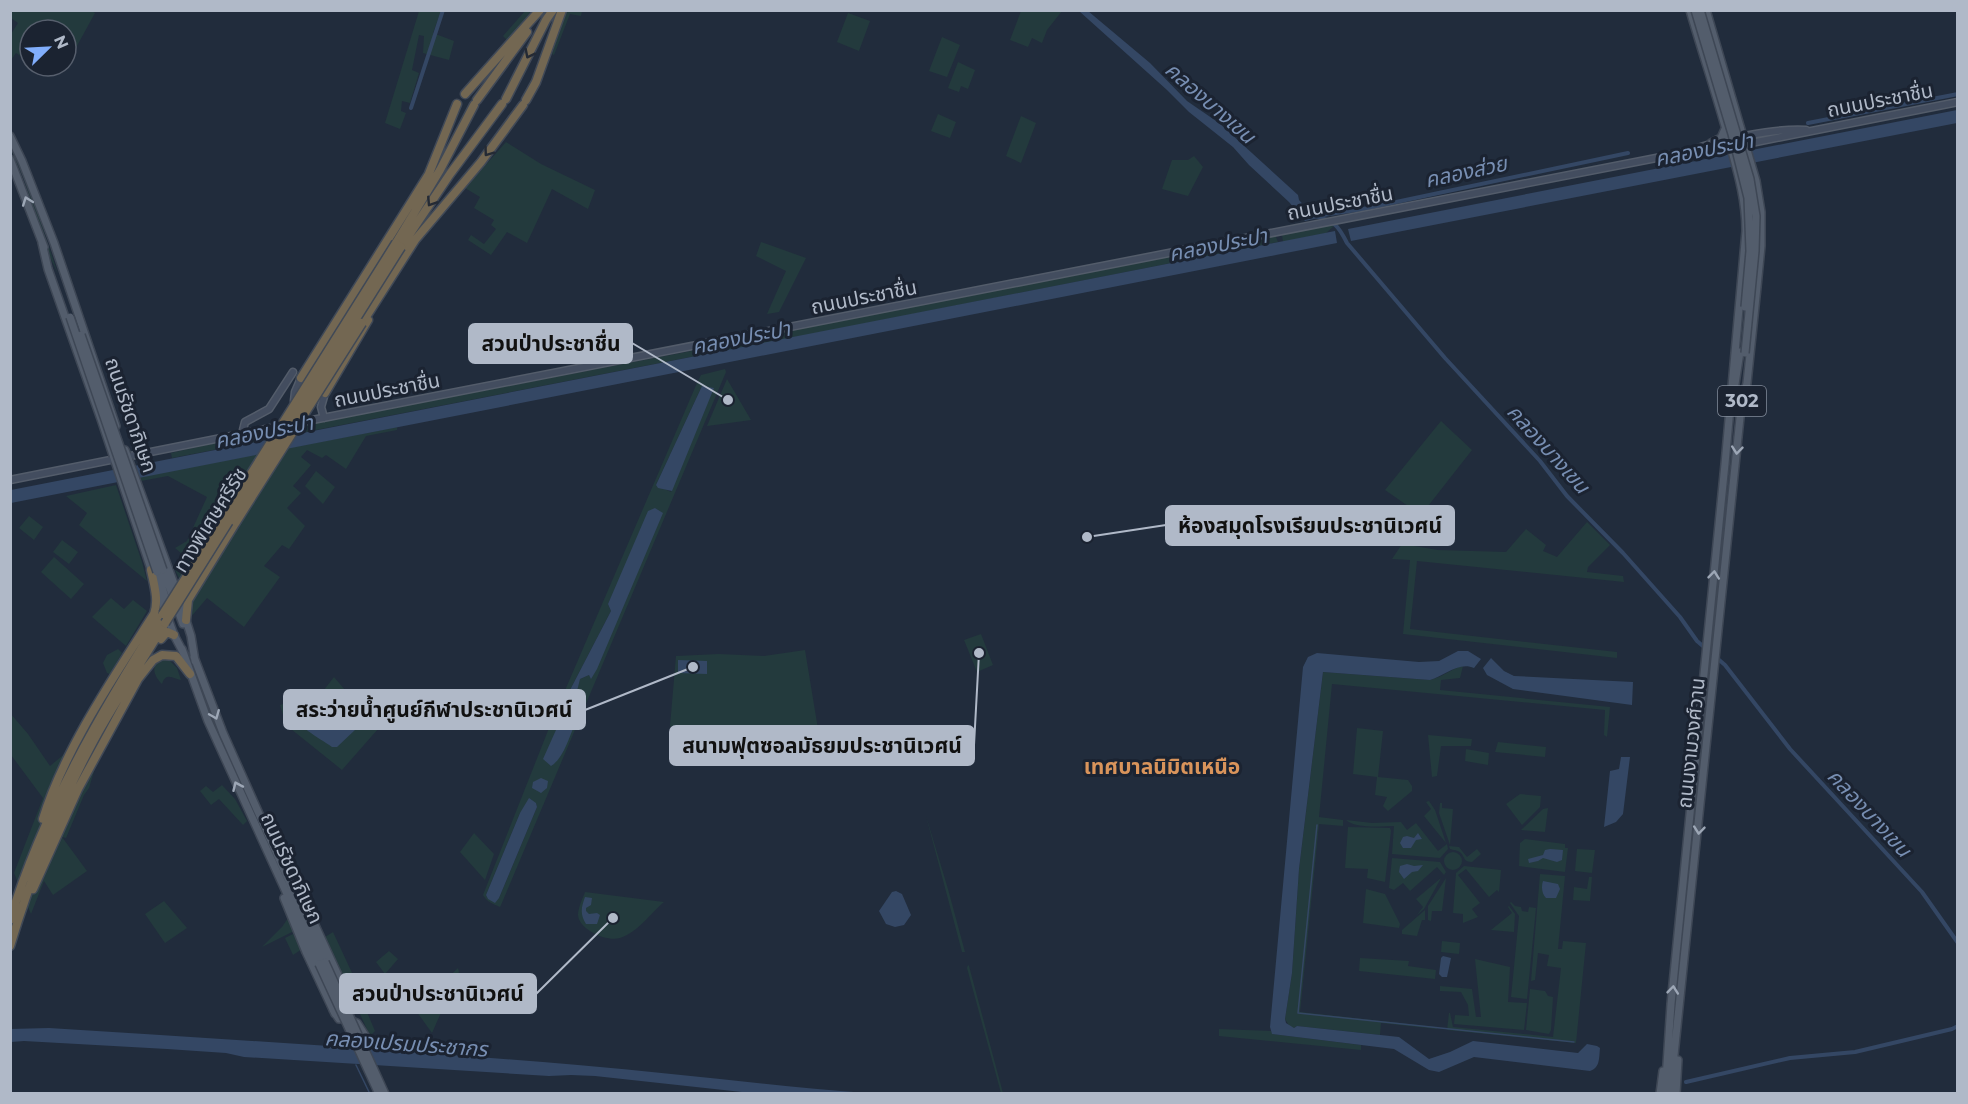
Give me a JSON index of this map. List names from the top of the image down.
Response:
{
  "streets": {
    "highway": ["ทางพิเศษศรีรัช"],
    "main road": [
      "ถนนประชาชื่น",
      "302",
      "ถนนรัชดาภิเษก",
      "ถนนงามวงศ์วาน"
    ]
  },
  "crossings": [
    ["ถนนประชาชื่น", "ถนนรัชดาภิเษก"],
    ["ถนนประชาชื่น", "ถนนงามวงศ์วาน"]
  ],
  "districts": ["เทศบาลนิมิตเหนือ"],
  "water": [
    "คลองบางเขน",
    "คลองประปา",
    "คลองส่วย",
    "คลองเปรมประชากร"
  ],
  "places": [
    "สวนป่าประชาชื่น",
    "ห้องสมุดโรงเรียนประชานิเวศน์",
    "สนามฟุตซอลมัธยมประชานิเวศน์",
    "สระว่ายน้ำศูนย์กีฬาประชานิเวศน์",
    "สวนป่าประชานิเวศน์"
  ],
  "north": "top right"
}
